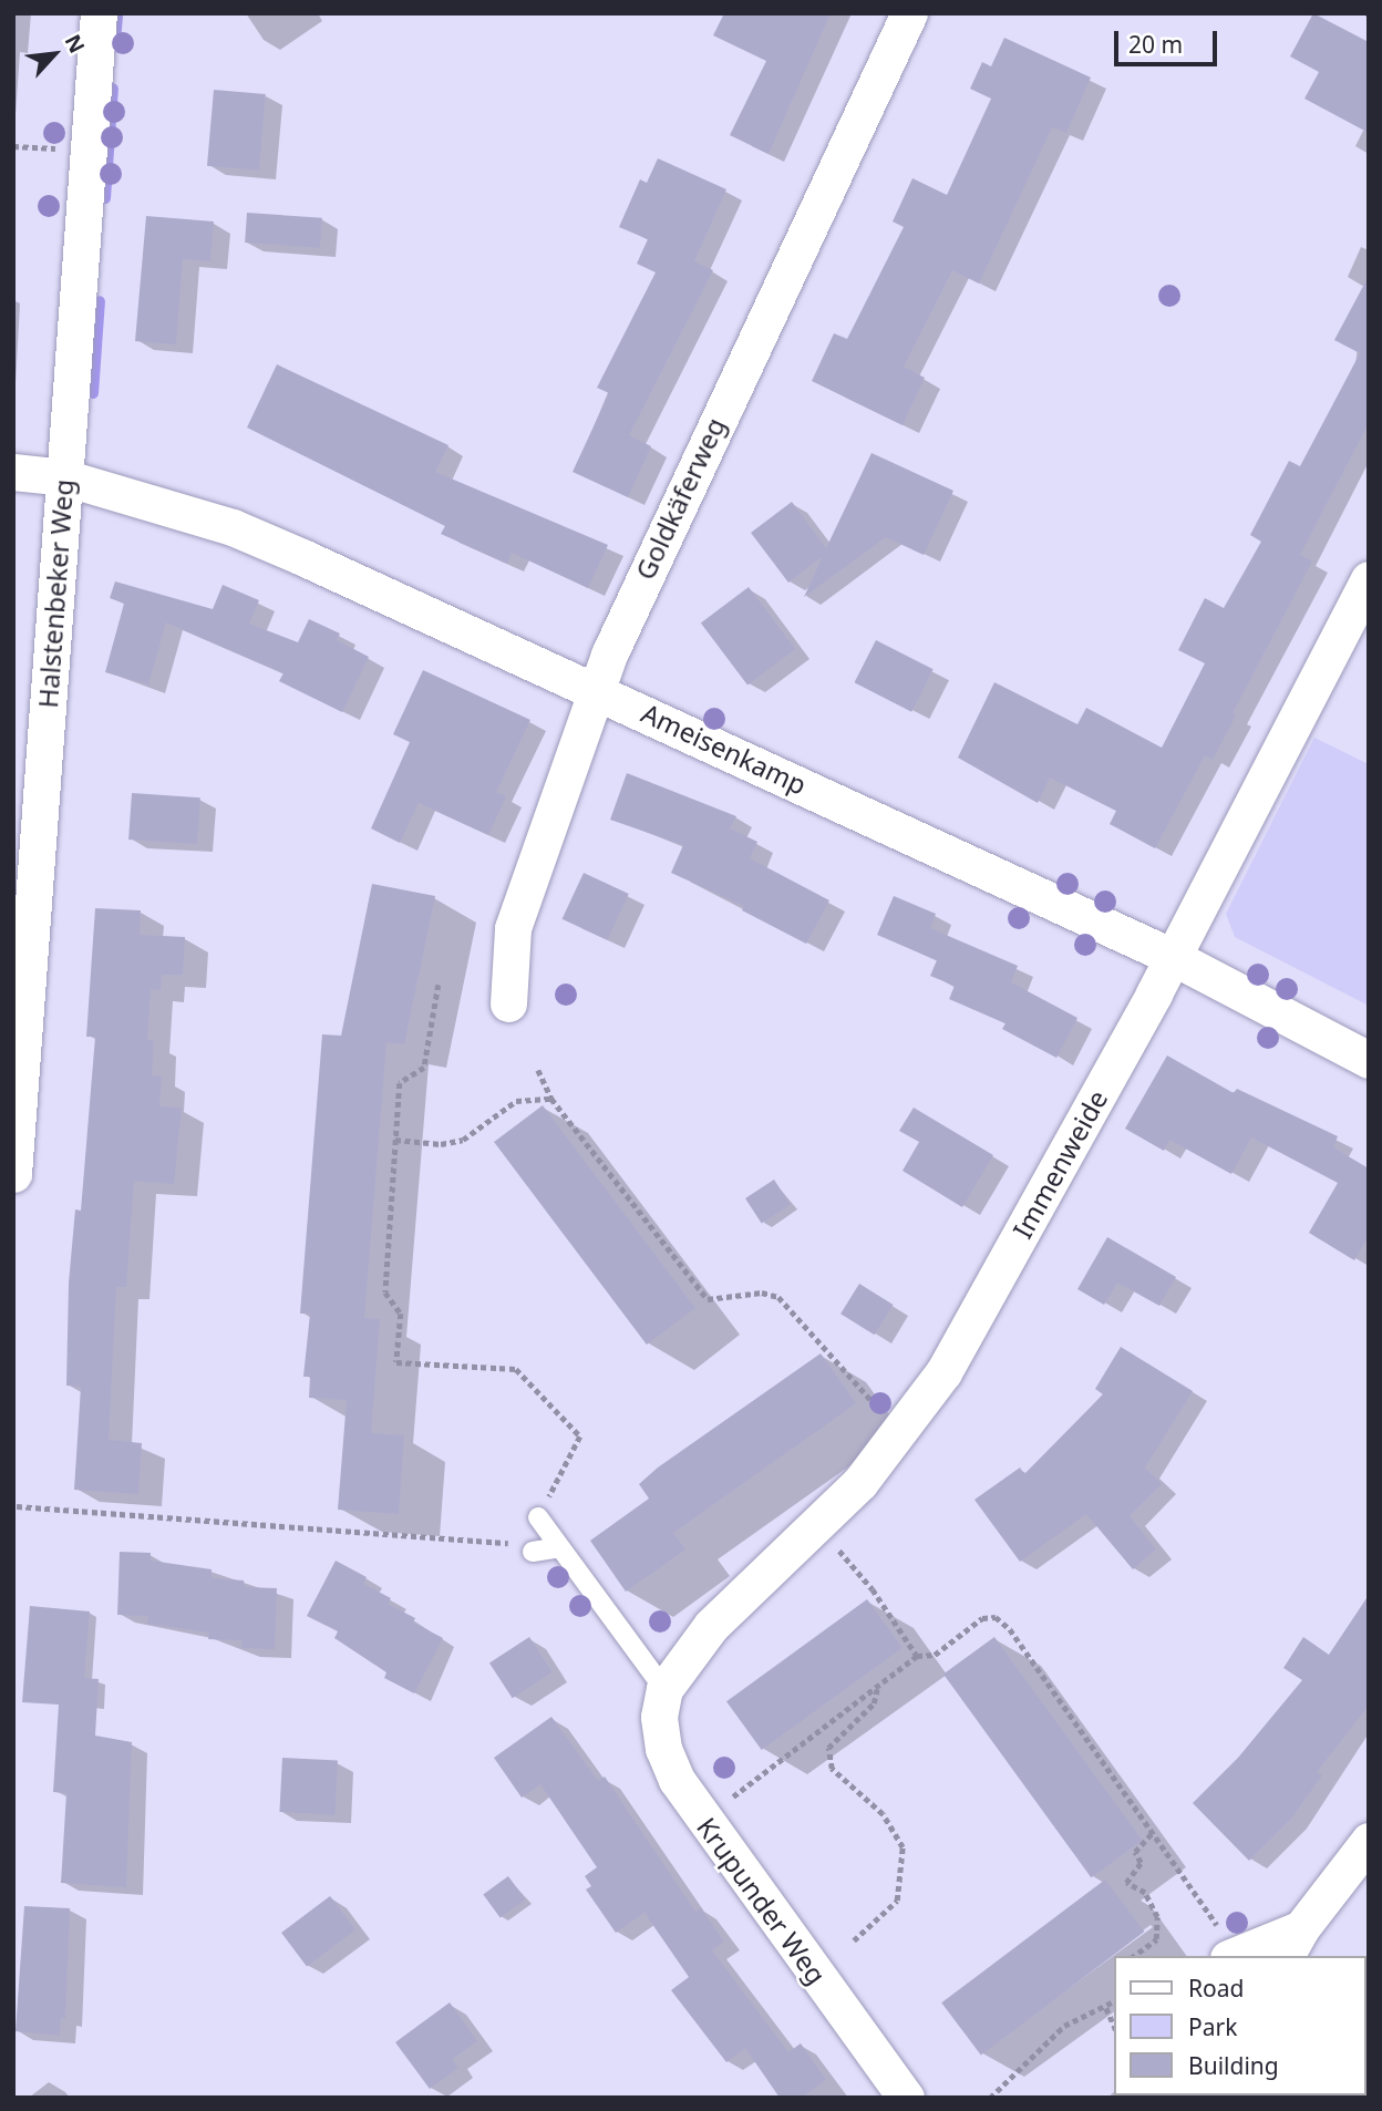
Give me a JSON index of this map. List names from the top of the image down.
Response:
{
  "streets": {
    "street": [
      "Goldkäferweg",
      "Halstenbeker Weg",
      "Ameisenkamp",
      "Immenweide",
      "Krupunder Weg"
    ]
  },
  "crossings": [
    ["Goldkäferweg", "Ameisenkamp"],
    ["Halstenbeker Weg", "Ameisenkamp"],
    ["Ameisenkamp", "Immenweide"],
    ["Immenweide", "Krupunder Weg"]
  ],
  "legend": ["Road", "Park", "Building"],
  "scale_bar": "20 m",
  "north": "top right"
}
